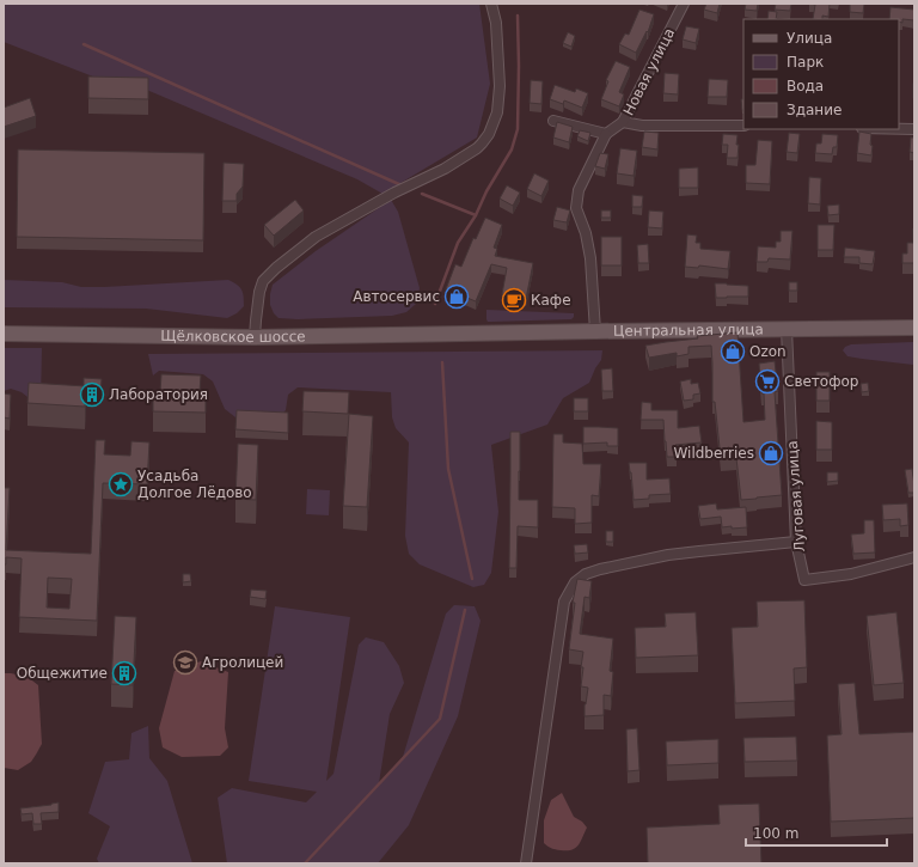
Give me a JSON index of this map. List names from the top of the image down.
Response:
{
  "streets": {
    "main road": ["Центральная улица", "Щёлковское шоссе"],
    "street": ["Новая улица", "Луговая улица"]
  },
  "crossings": [
    ["Центральная улица", "Щёлковское шоссе"],
    ["Центральная улица", "Луговая улица"]
  ],
  "places": {
    "shop": ["Автосервис", "Ozon", "Wildberries"],
    "cafe": ["Кафе"],
    "supermarket": ["Светофор"],
    "building": ["Лаборатория", "Общежитие"],
    "place": ["Усадьба Долгое Лёдово"],
    "school or university": ["Агролицей"]
  },
  "legend": [
    "Улица",
    "Парк",
    "Вода",
    "Здание"
  ],
  "scale_bar": "100 m"
}
